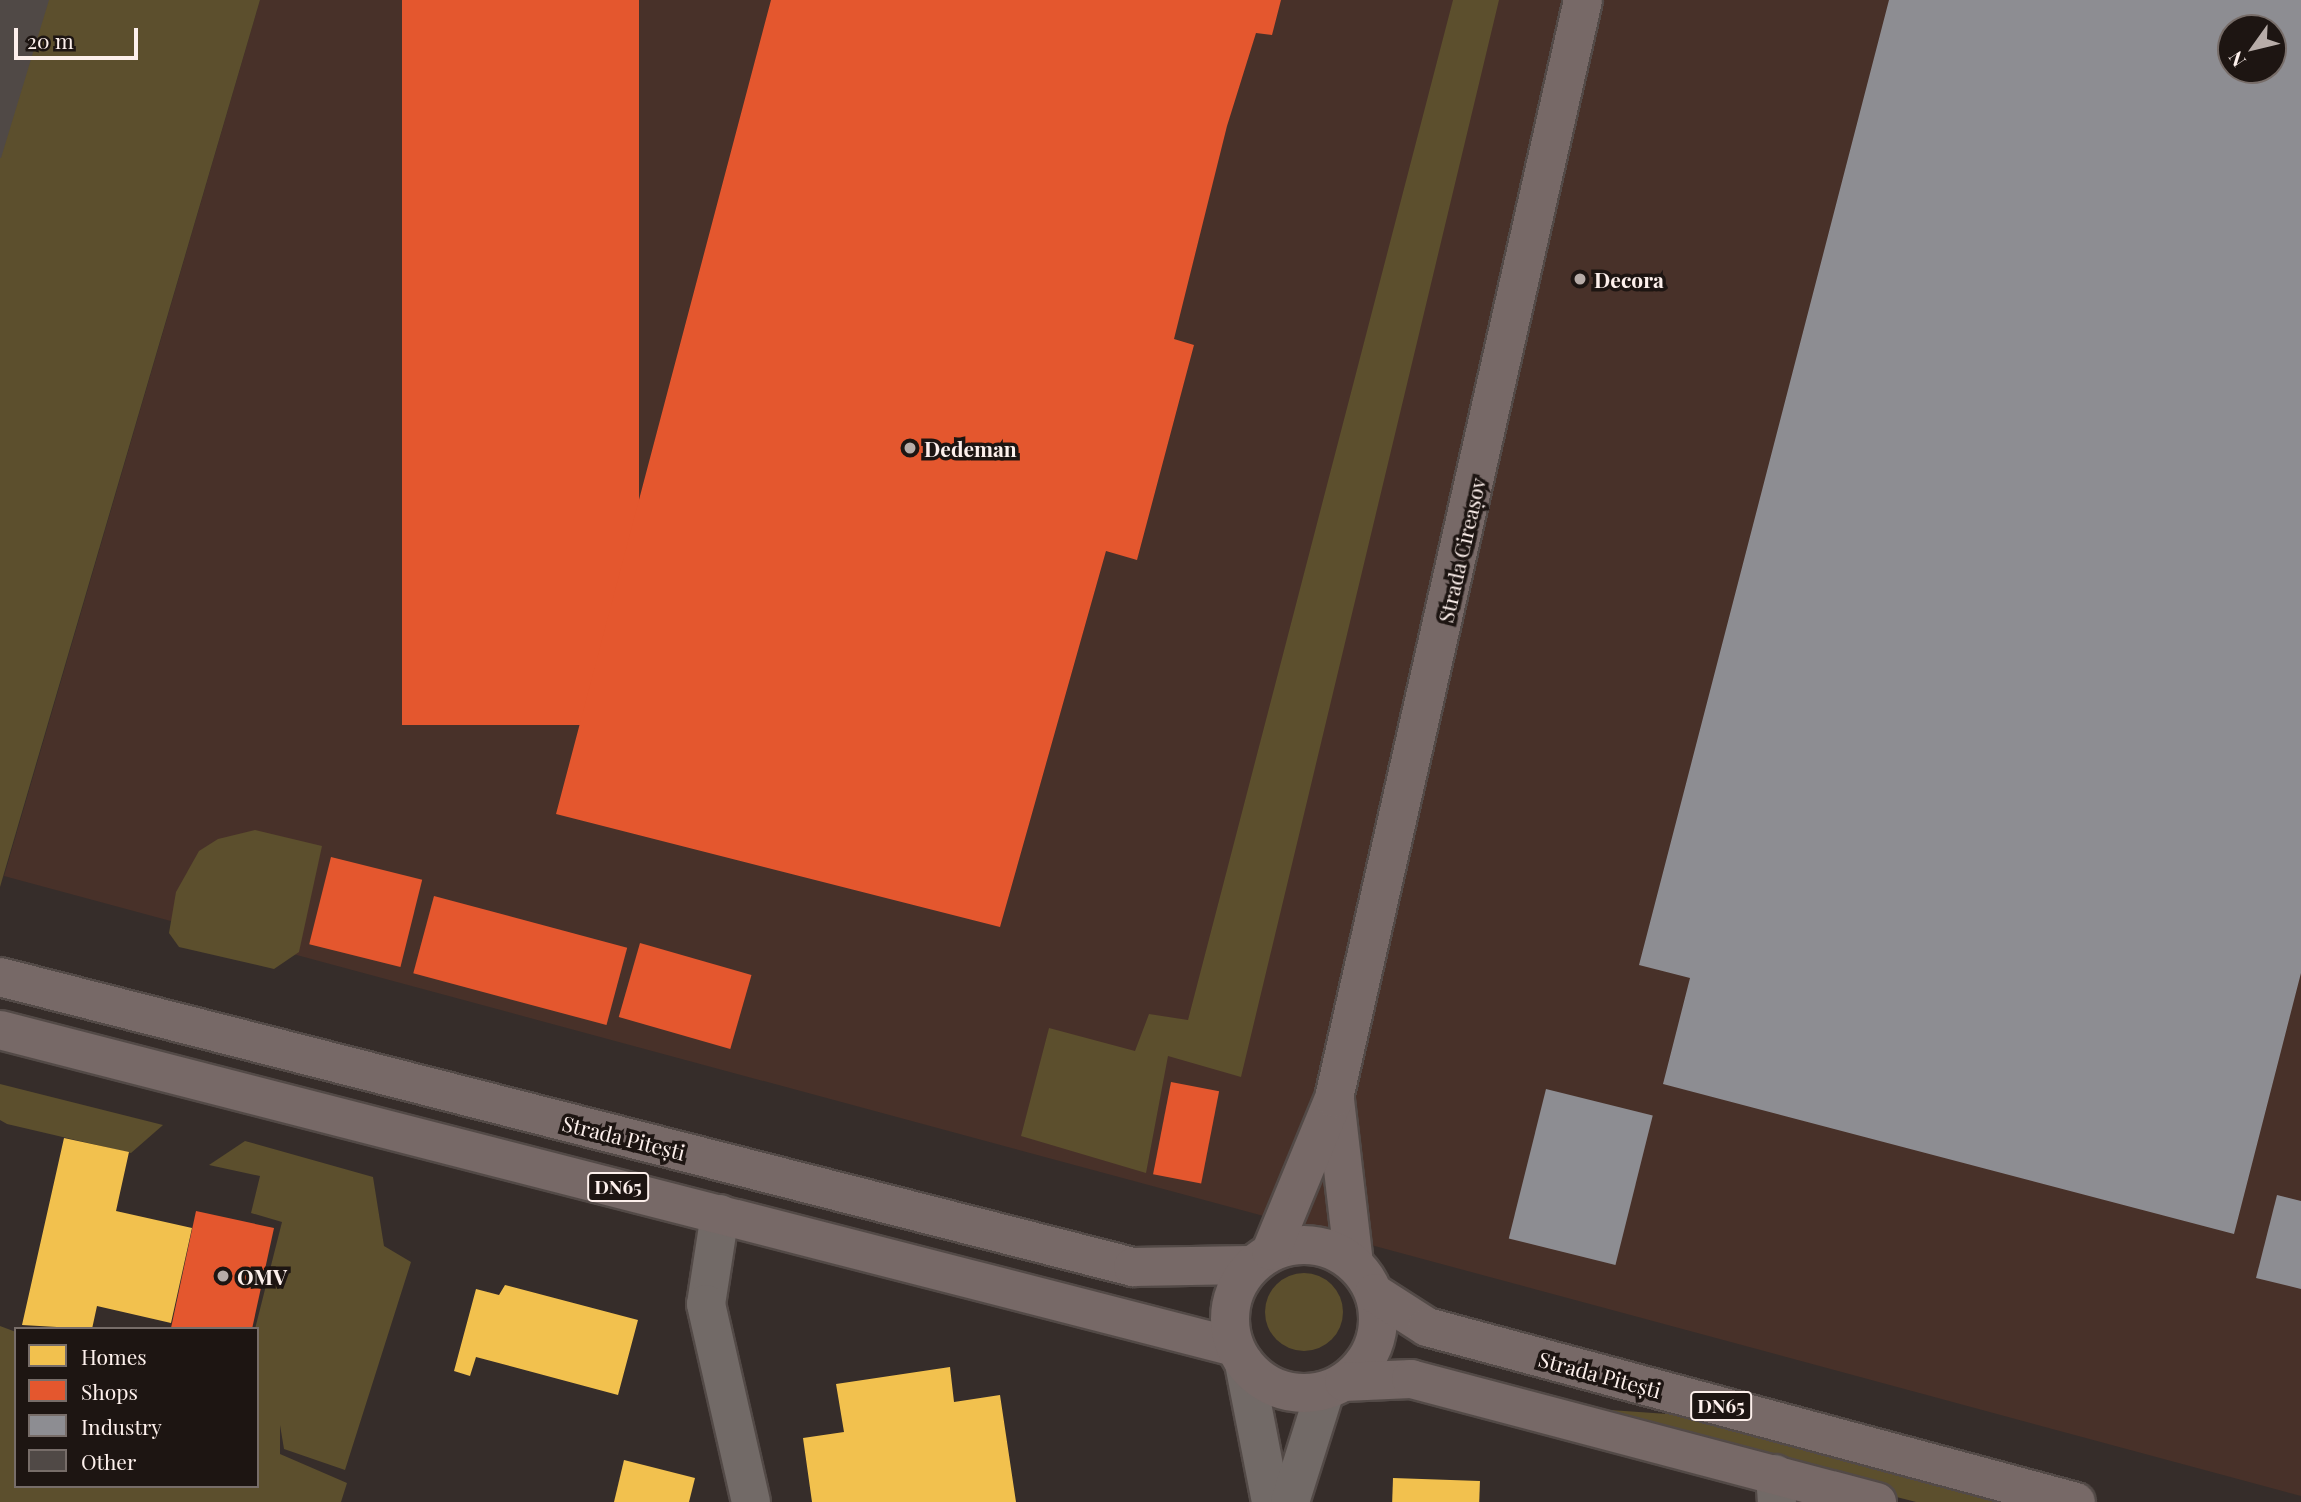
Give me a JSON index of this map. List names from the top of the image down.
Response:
{
  "streets": {
    "main road": ["Strada Cireașov", "Strada Pitești", "DN65"]
  },
  "crossings": [
    ["Strada Cireașov", "Strada Pitești"],
    ["Strada Cireașov", "DN65"],
    ["Strada Pitești", "DN65"]
  ],
  "places": ["Decora", "Dedeman", "OMV"],
  "legend": [
    "Homes",
    "Shops",
    "Industry",
    "Other"
  ],
  "scale_bar": "20 m",
  "north": "bottom left"
}
